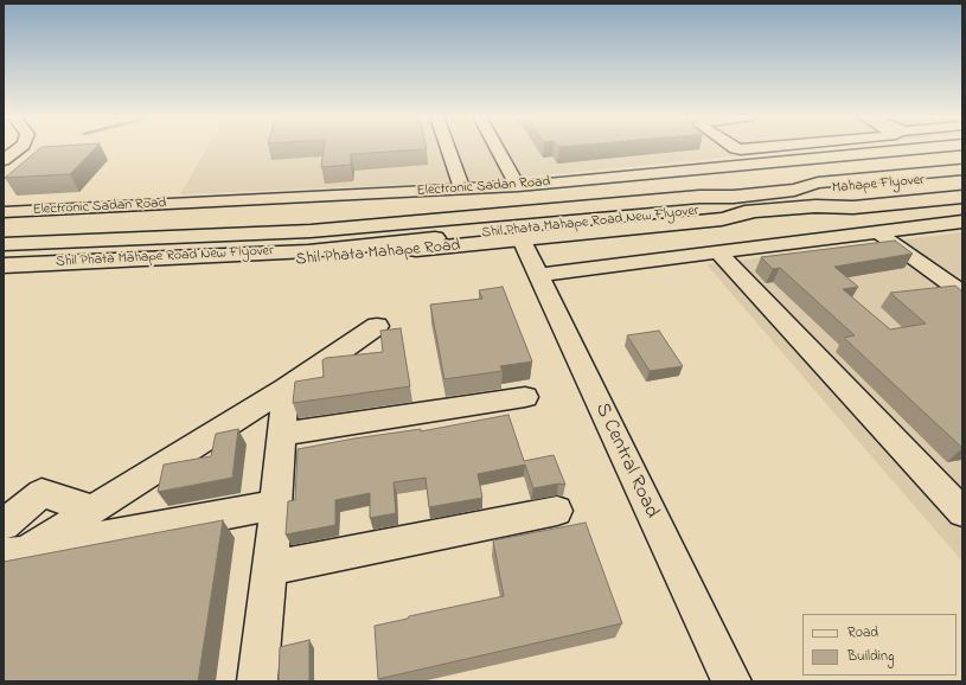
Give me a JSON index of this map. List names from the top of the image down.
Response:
{
  "streets": {
    "main road": ["Mahape Flyover", "Shil Phata Mahape Road New Flyover", "Shil Phata Mahape Road"],
    "street": ["Electronic Sadan Road", "S Central Road"]
  },
  "crossings": [
    ["Shil Phata Mahape Road New Flyover", "Shil Phata Mahape Road"],
    ["Shil Phata Mahape Road", "S Central Road"]
  ],
  "legend": ["Road", "Building"]
}
